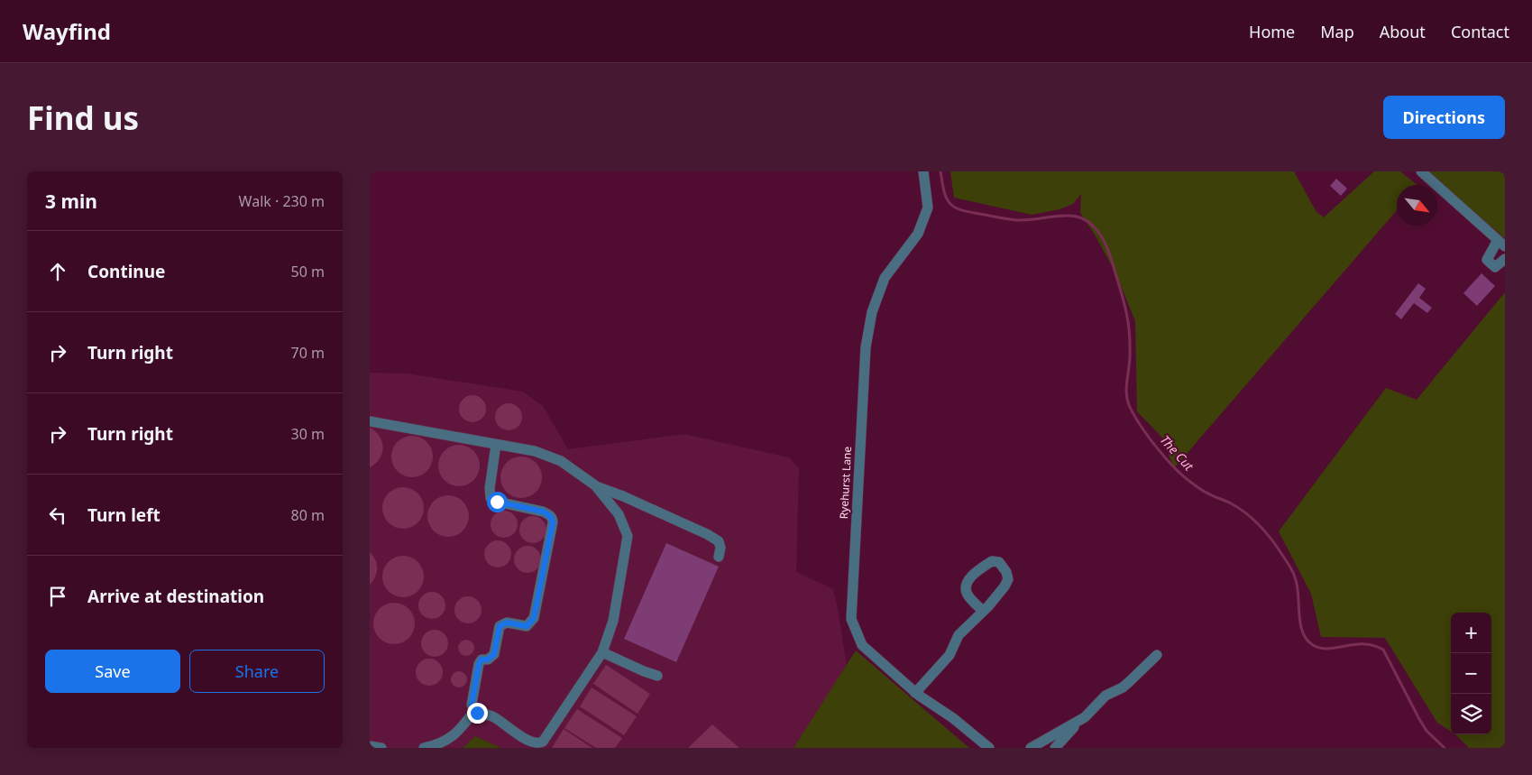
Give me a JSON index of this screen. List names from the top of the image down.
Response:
{
  "streets": {
    "street": ["Ryehurst Lane"]
  },
  "water": ["The Cut"],
  "north": "bottom right",
  "page": {
    "header": "Wayfind",
    "nav": [
      "Home",
      "Map",
      "About",
      "Contact"
    ],
    "buttons": [
      "Directions",
      ["Save", "Share"]
    ],
    "title": "Find us",
    "heading": ["3 min", "Walk · 230 m"],
    "list": [
      ["Continue", "50 m"],
      ["Turn right", "70 m"],
      ["Turn right", "30 m"],
      ["Turn left", "80 m"],
      "Arrive at destination"
    ],
    "map_buttons": ["+", "−"]
  }
}
